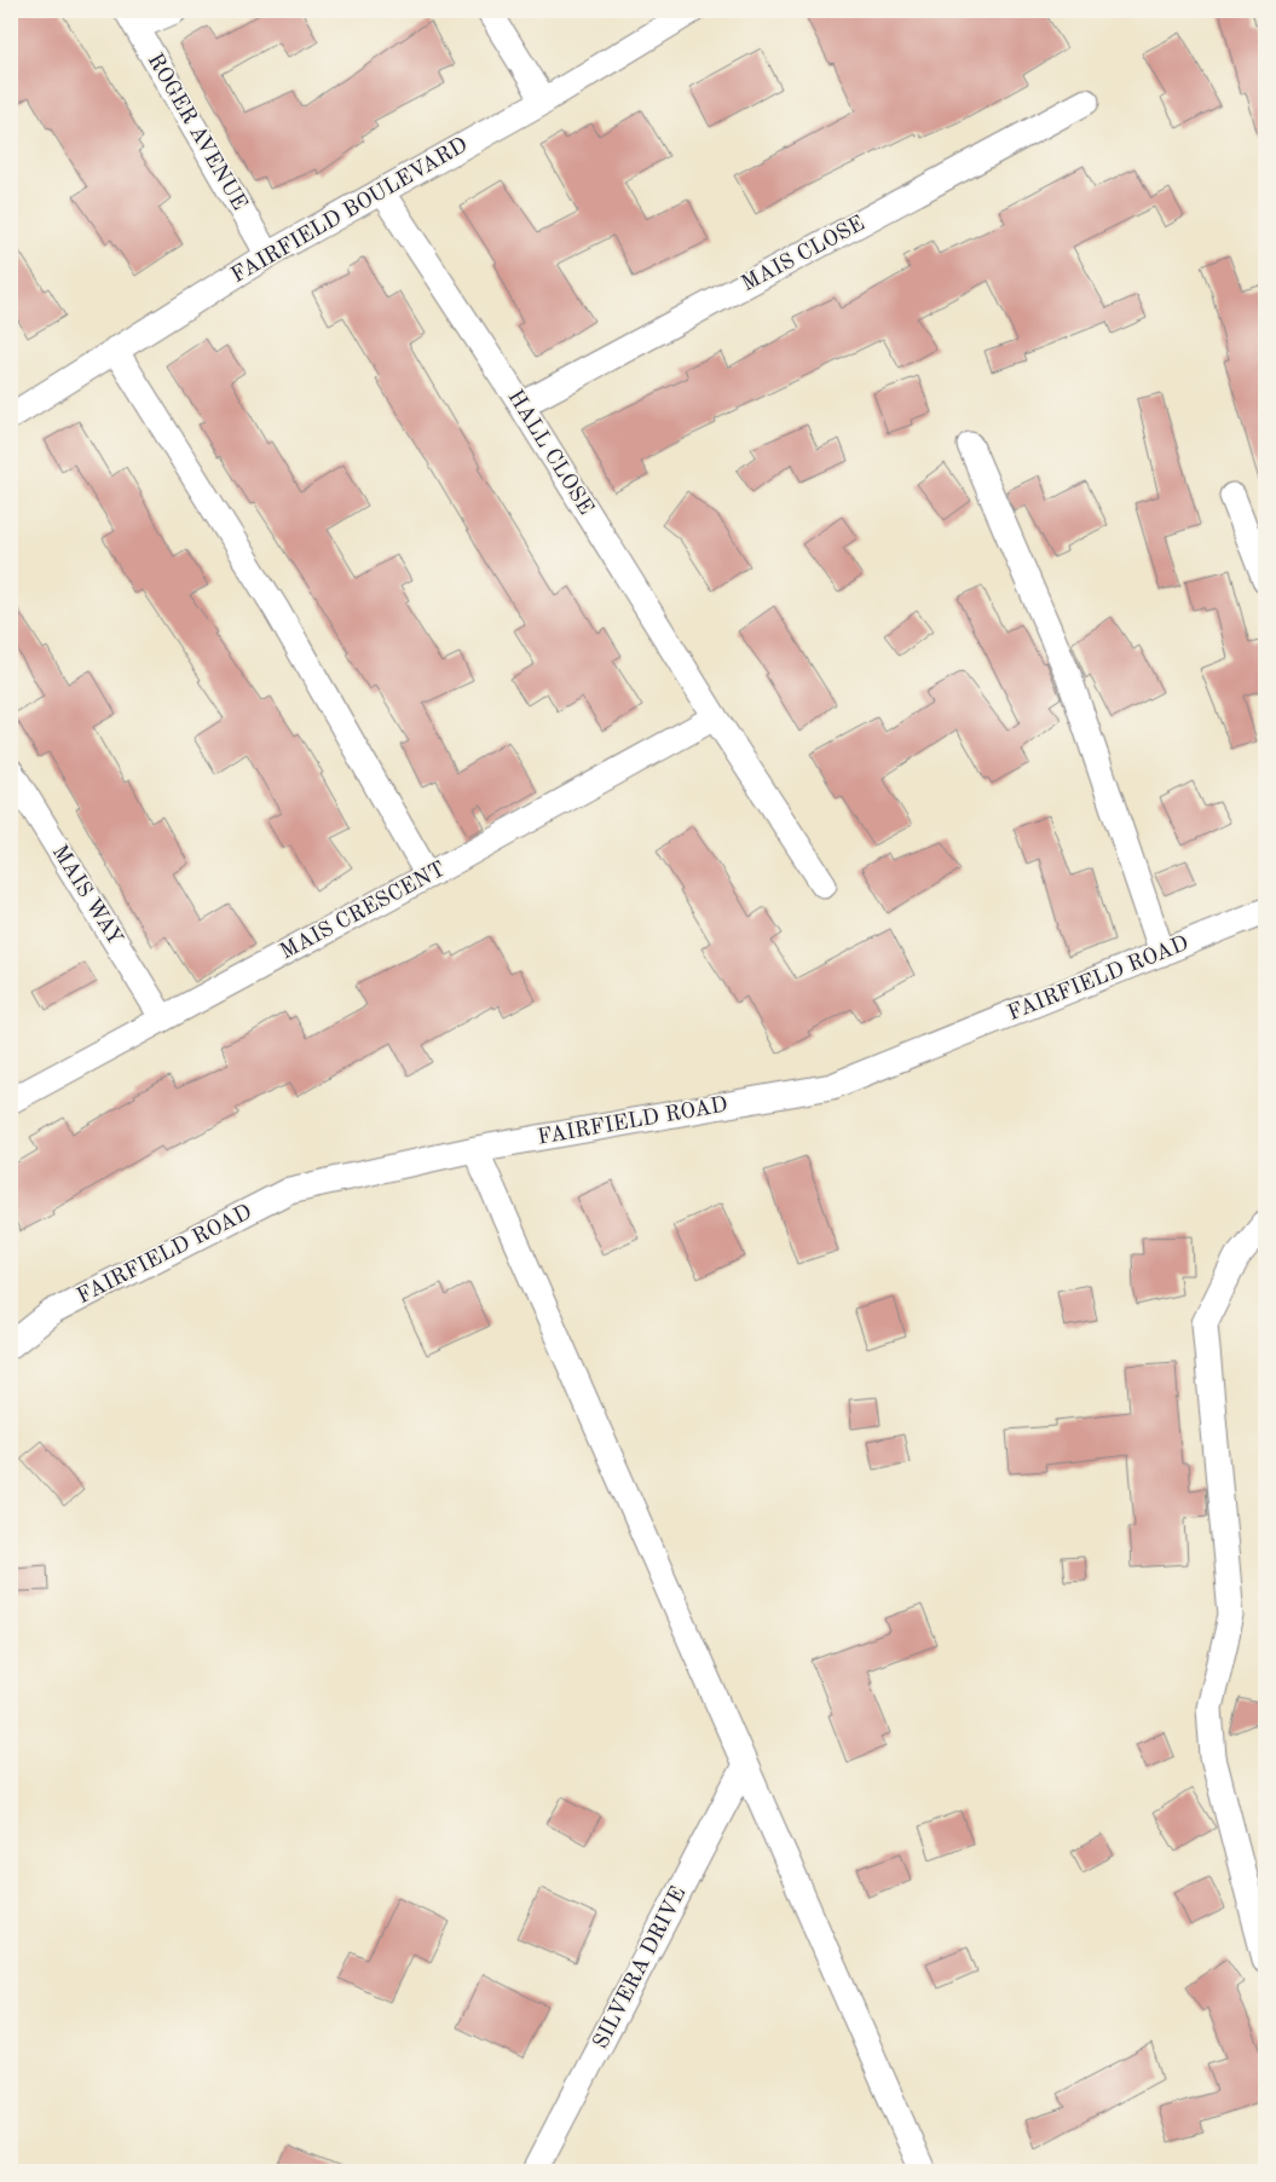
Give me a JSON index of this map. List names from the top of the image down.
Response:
{
  "streets": {
    "street": [
      "ROGER AVENUE",
      "FAIRFIELD BOULEVARD",
      "MAIS CLOSE",
      "HALL CLOSE",
      "MAIS WAY",
      "MAIS CRESCENT",
      "FAIRFIELD ROAD",
      "SILVERA DRIVE"
    ]
  },
  "crossings": [
    ["ROGER AVENUE", "FAIRFIELD BOULEVARD"],
    ["FAIRFIELD BOULEVARD", "HALL CLOSE"],
    ["MAIS CLOSE", "HALL CLOSE"],
    ["HALL CLOSE", "MAIS CRESCENT"],
    ["MAIS WAY", "MAIS CRESCENT"]
  ]
}
